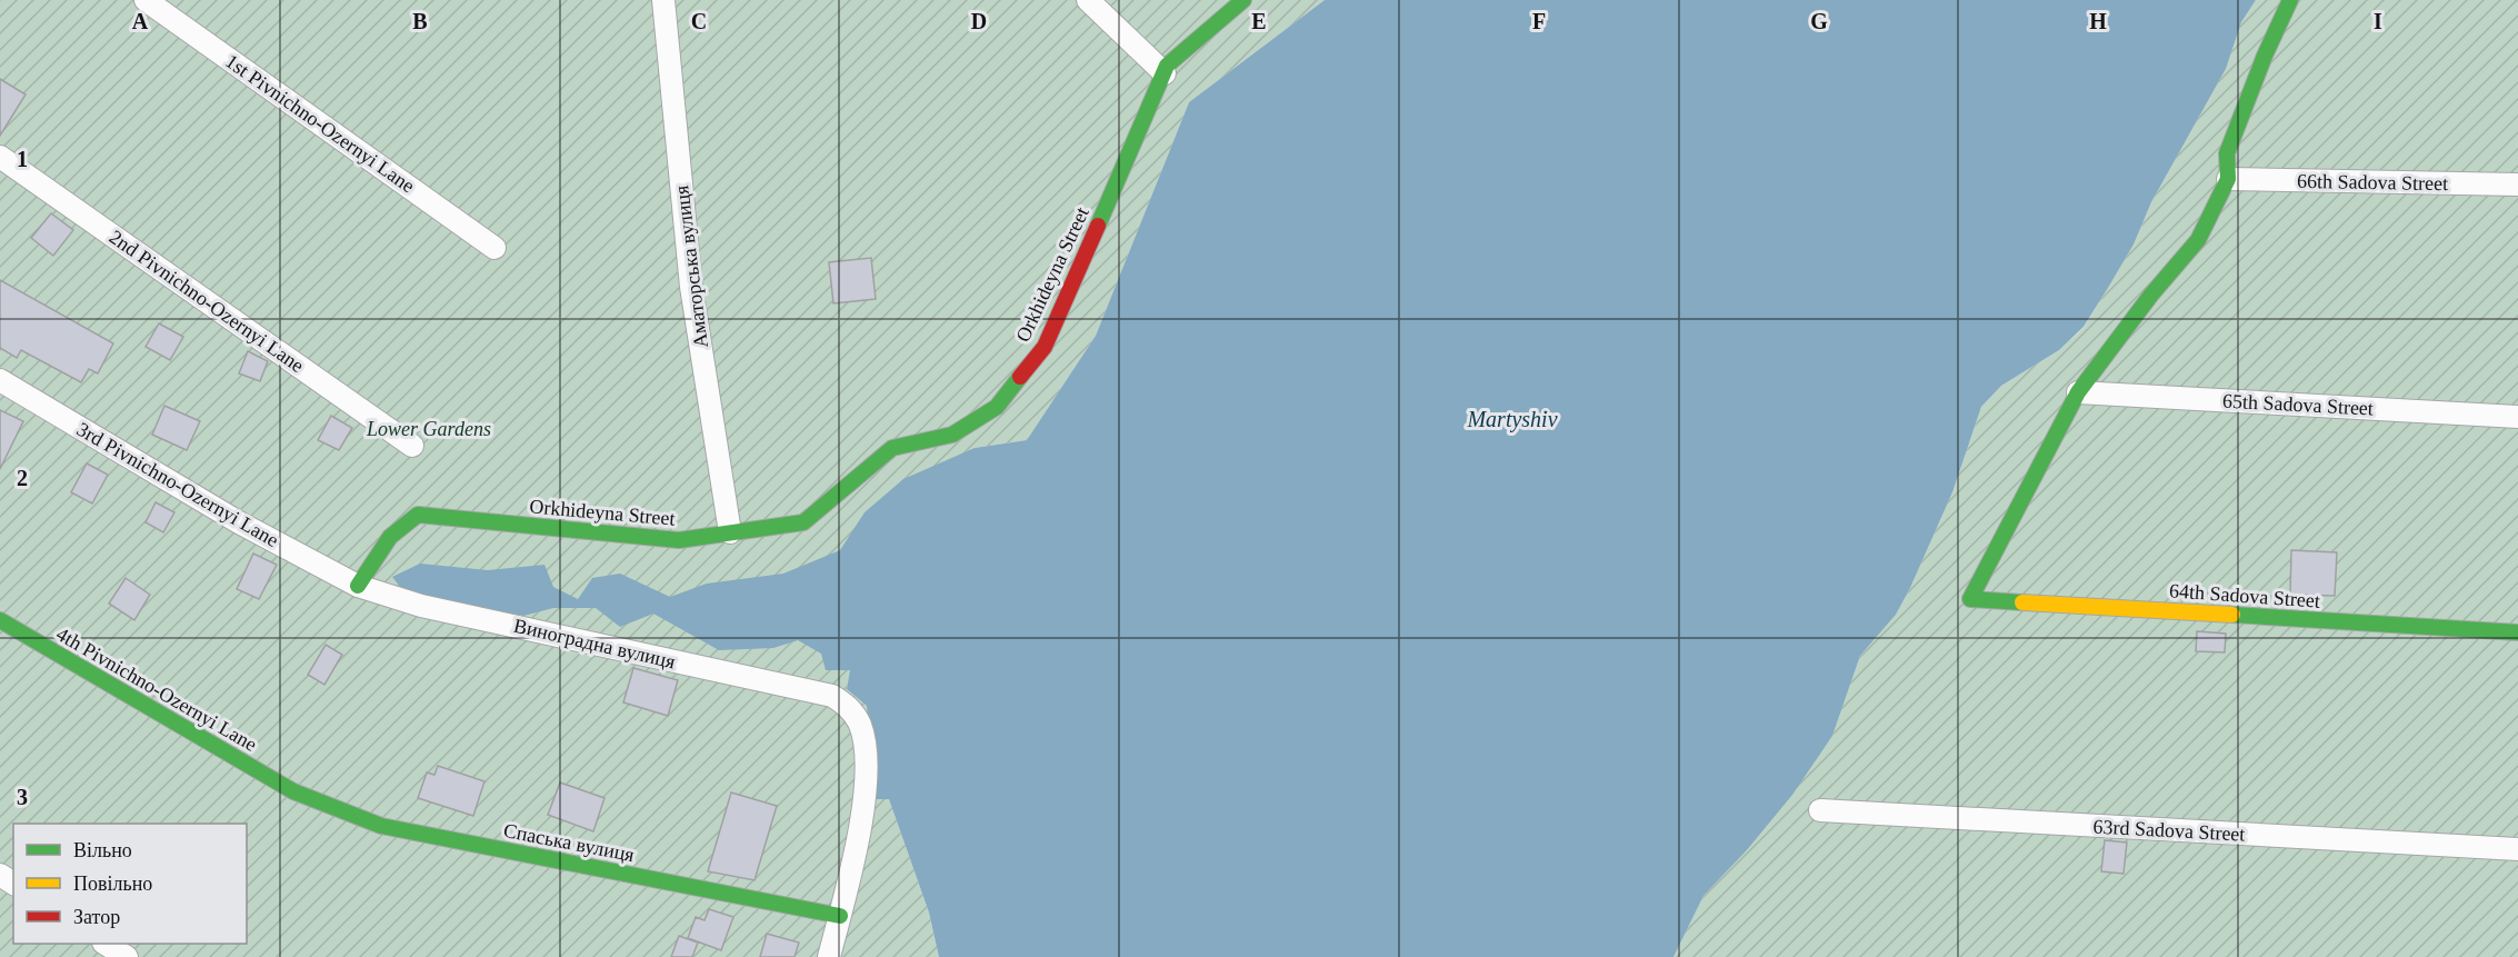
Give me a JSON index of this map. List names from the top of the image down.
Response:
{
  "streets": {
    "street": [
      "1st Pivnichno-Ozernyi Lane",
      "66th Sadova Street",
      "Аматорська вулиця",
      "Orkhideyna Street",
      "2nd Pivnichno-Ozernyi Lane",
      "65th Sadova Street",
      "3rd Pivnichno-Ozernyi Lane",
      "64th Sadova Street",
      "Виноградна вулиця",
      "4th Pivnichno-Ozernyi Lane",
      "63rd Sadova Street",
      "Спаська вулиця"
    ]
  },
  "crossings": [
    ["Аматорська вулиця", "Orkhideyna Street"],
    ["Orkhideyna Street", "3rd Pivnichno-Ozernyi Lane"],
    ["Orkhideyna Street", "Виноградна вулиця"],
    ["65th Sadova Street", "64th Sadova Street"],
    ["3rd Pivnichno-Ozernyi Lane", "Виноградна вулиця"],
    ["Виноградна вулиця", "Спаська вулиця"],
    ["4th Pivnichno-Ozernyi Lane", "Спаська вулиця"]
  ],
  "water": ["Martyshiv"],
  "parks": ["Lower Gardens"],
  "legend": ["Вільно", "Повільно", "Затор"],
  "grid": {
    "columns": [
      "A",
      "B",
      "C",
      "D",
      "E",
      "F",
      "G",
      "H",
      "I"
    ],
    "rows": ["1", "2", "3"]
  }
}
